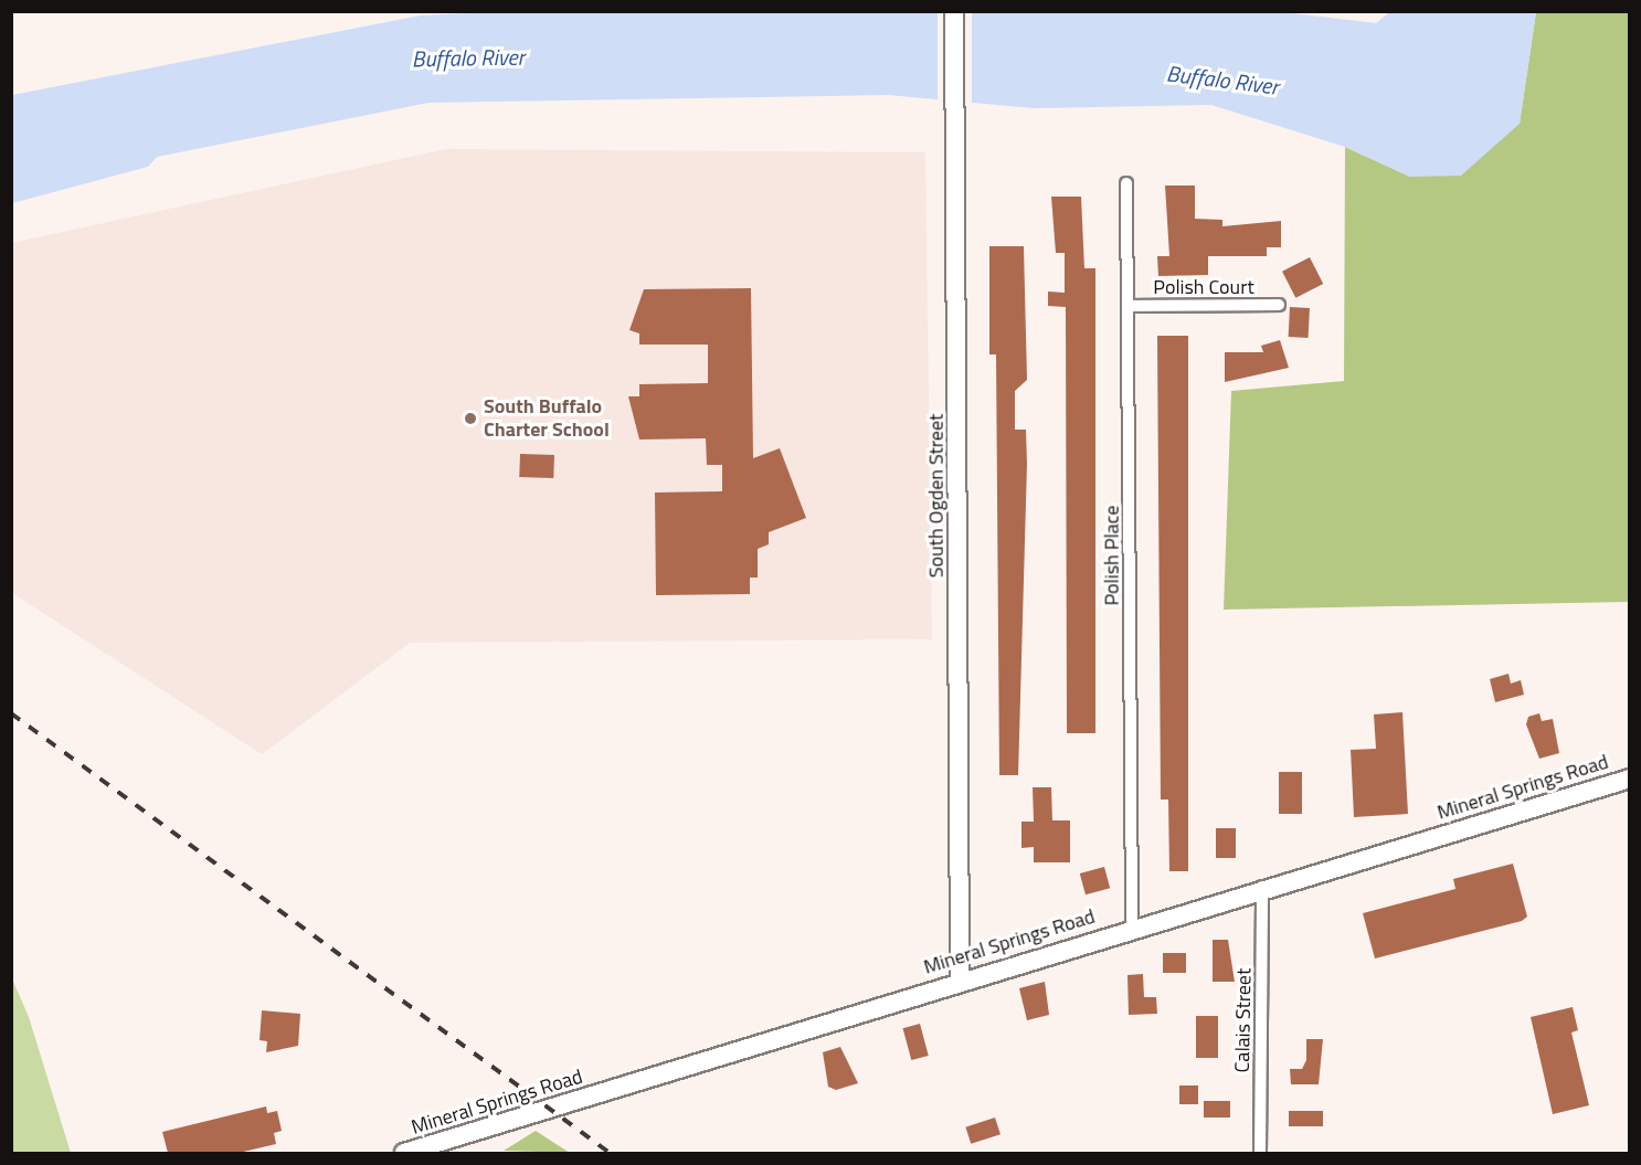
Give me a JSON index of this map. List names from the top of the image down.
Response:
{
  "streets": {
    "street": [
      "Polish Court",
      "South Ogden Street",
      "Polish Place",
      "Mineral Springs Road",
      "Calais Street"
    ]
  },
  "crossings": [
    ["Polish Court", "Polish Place"],
    ["South Ogden Street", "Mineral Springs Road"],
    ["Polish Place", "Mineral Springs Road"],
    ["Mineral Springs Road", "Calais Street"]
  ],
  "water": ["Buffalo River"],
  "places": ["South Buffalo Charter School"]
}
